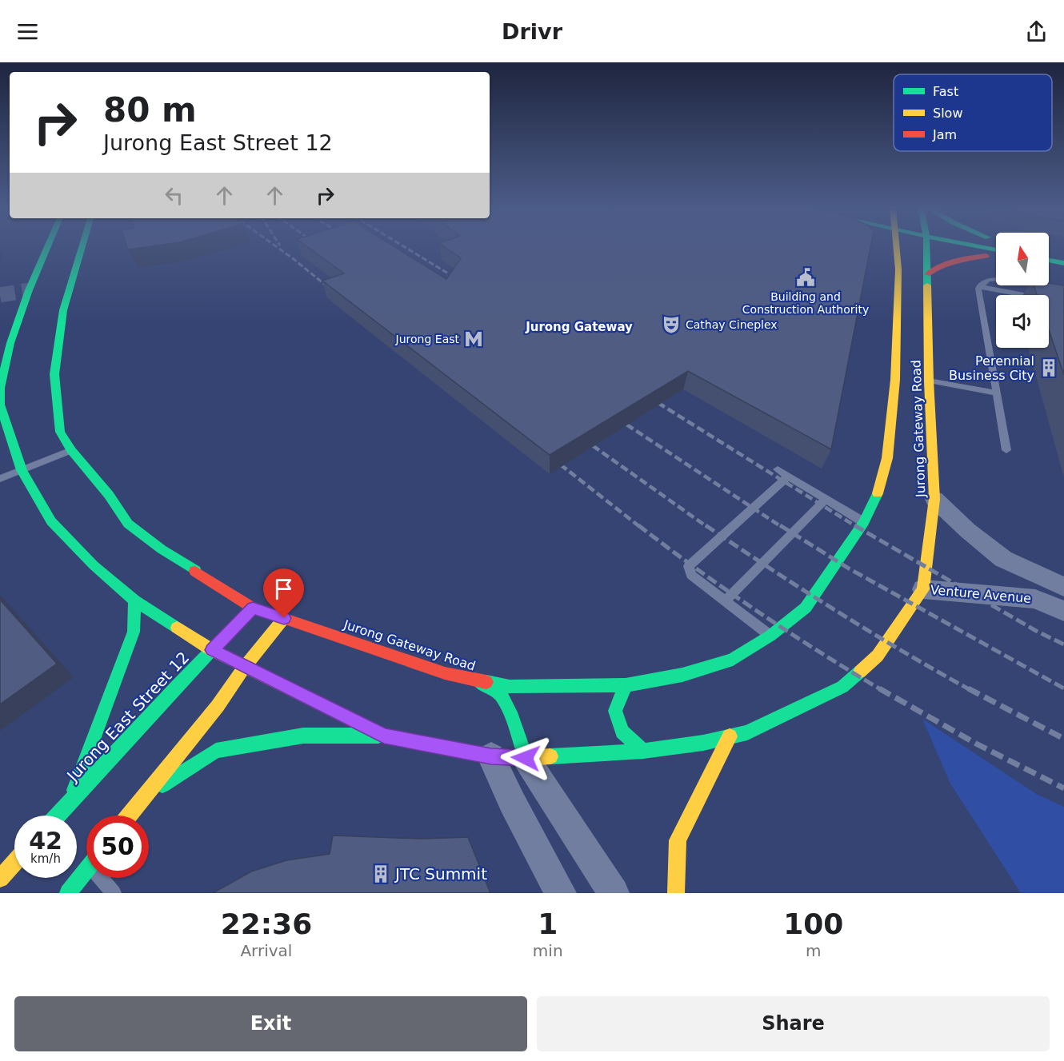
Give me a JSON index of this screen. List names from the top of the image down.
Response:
{
  "streets": {
    "main road": ["Jurong Gateway Road", "Jurong East Street 12"],
    "street": ["Venture Avenue"]
  },
  "crossings": [
    ["Jurong Gateway Road", "Venture Avenue"],
    ["Jurong Gateway Road", "Jurong East Street 12"]
  ],
  "districts": ["Jurong Gateway"],
  "places": {
    "public building": ["Building and Construction Authority"],
    "theatre": ["Cathay Cineplex"],
    "metro station": ["Jurong East"],
    "building": ["Perennial Business City", "JTC Summit"]
  },
  "legend": ["Fast", "Slow", "Jam"],
  "north": "top",
  "page": {
    "header": "Drivr",
    "turn": ["80 m", "Jurong East Street 12"],
    "speed": "42 km/h",
    "limit": "50",
    "eta": [
      "22:36",
      "Arrival",
      "1",
      "min",
      "100",
      "m"
    ],
    "buttons": ["Exit", "Share"]
  }
}
